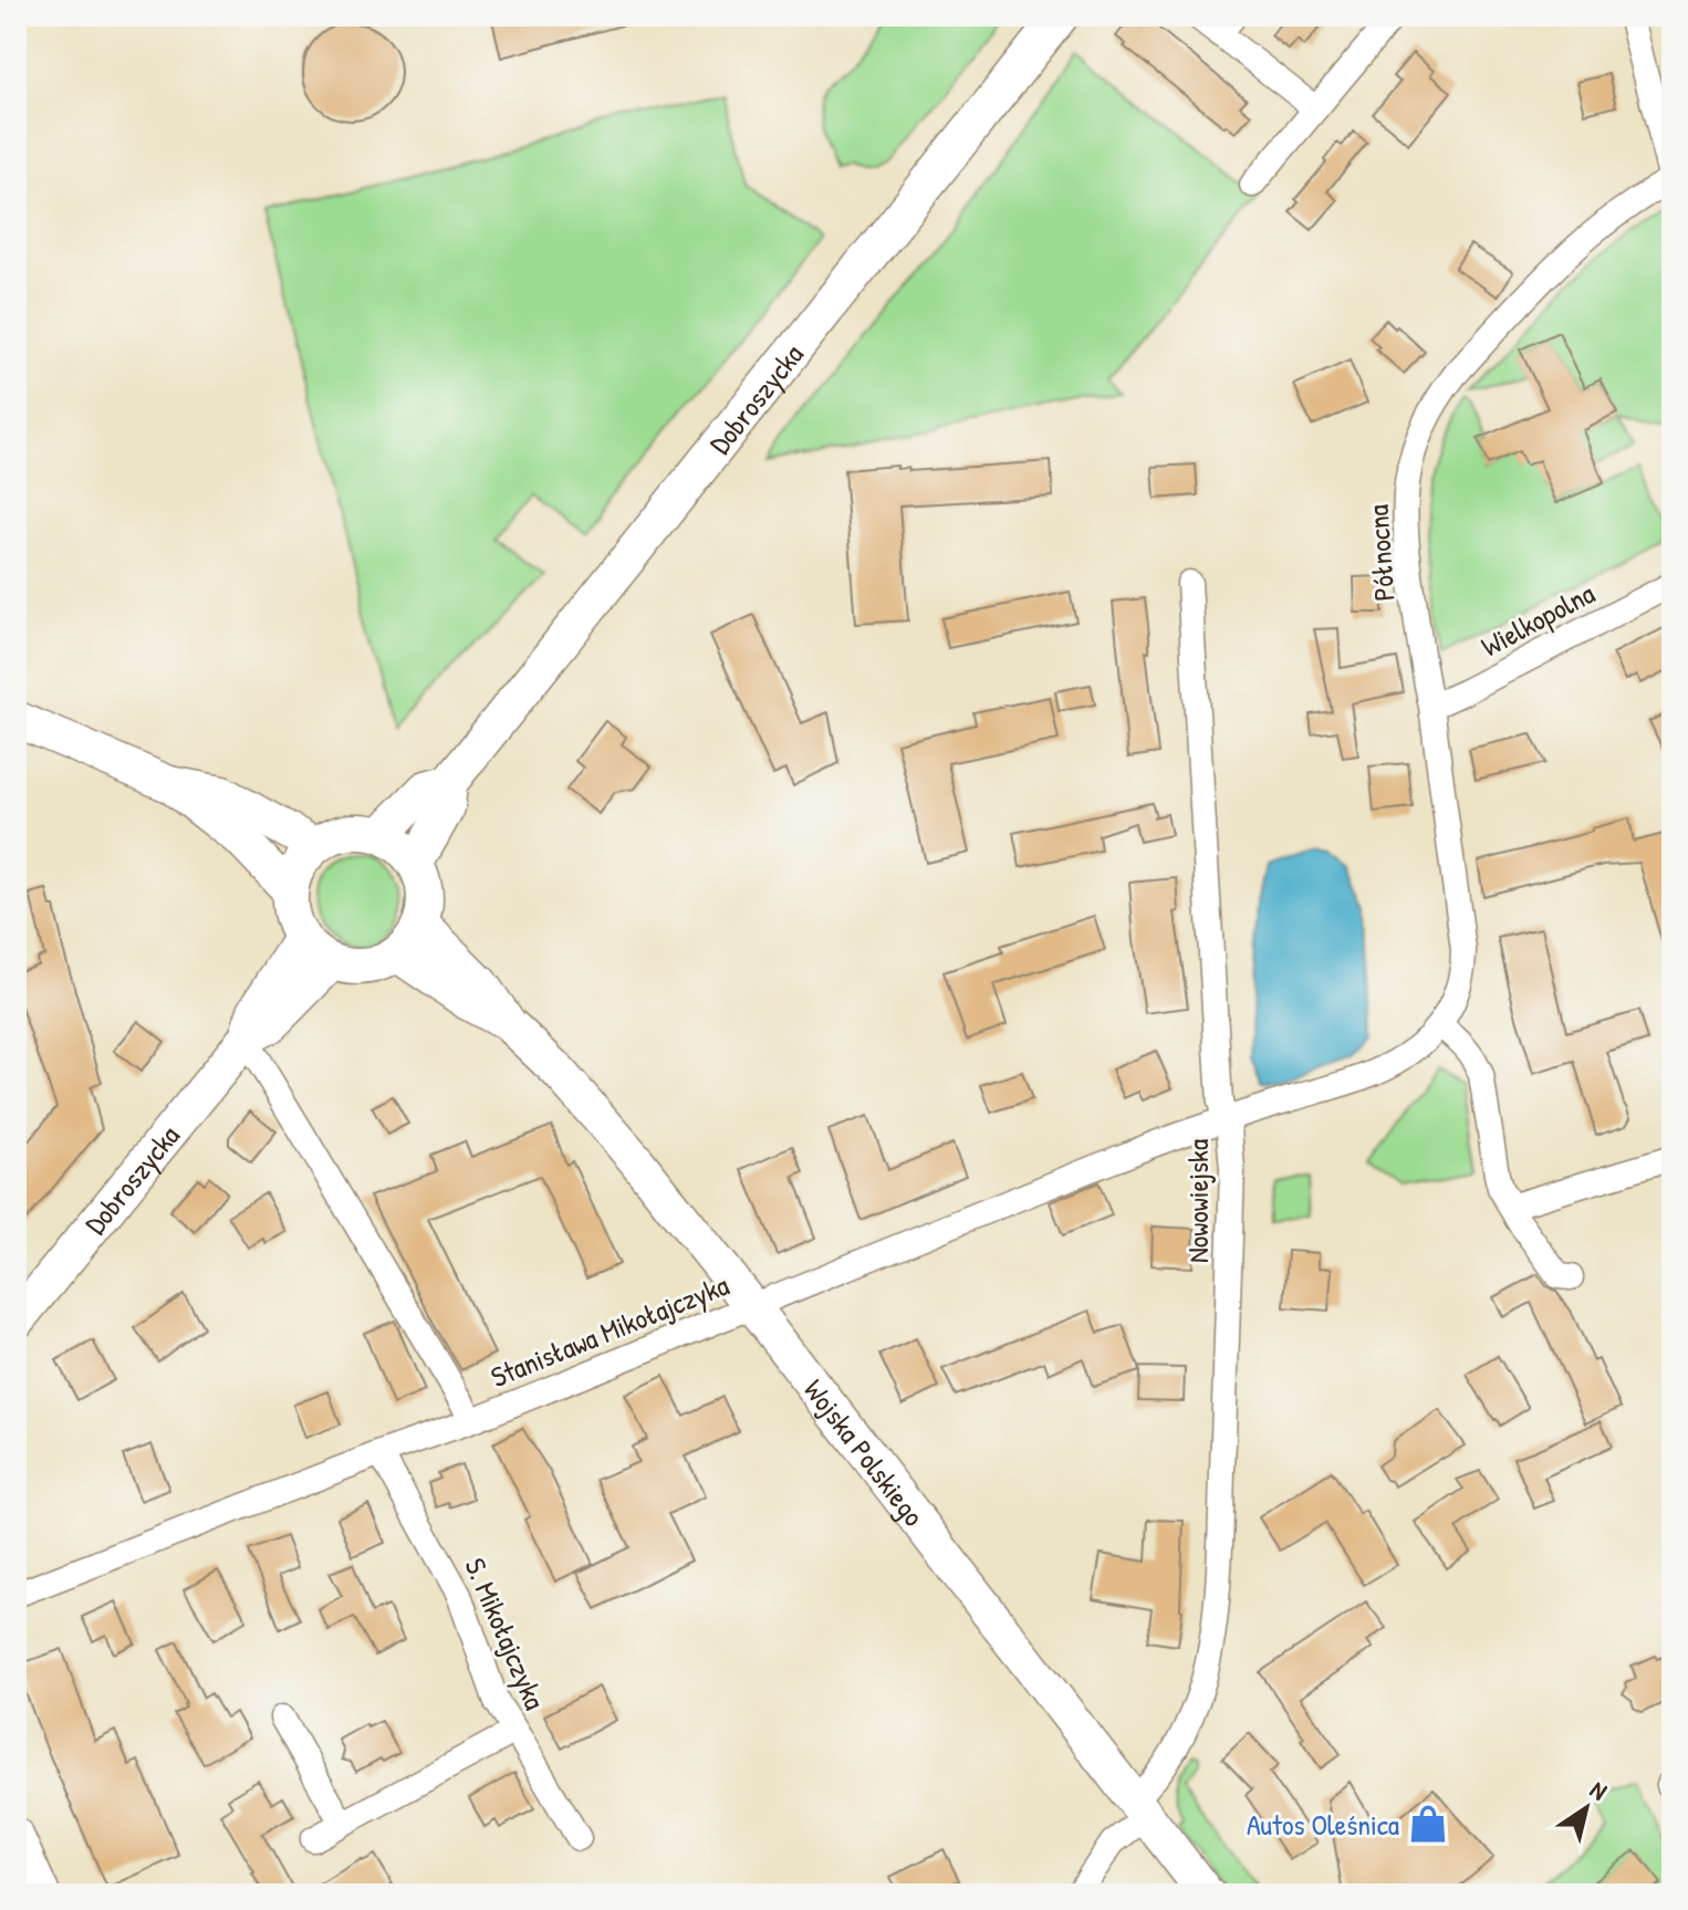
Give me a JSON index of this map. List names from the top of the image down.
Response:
{
  "streets": {
    "main road": ["Dobroszycka", "Wojska Polskiego"],
    "street": [
      "Północna",
      "Wielkopolna",
      "Nowowiejska",
      "Stanisława Mikołajczyka",
      "S. Mikołajczyka"
    ]
  },
  "crossings": [
    ["Dobroszycka", "Wojska Polskiego"],
    ["Północna", "Wielkopolna"],
    ["Północna", "Nowowiejska"],
    ["Północna", "Stanisława Mikołajczyka"],
    ["Nowowiejska", "Stanisława Mikołajczyka"],
    ["Nowowiejska", "Wojska Polskiego"],
    ["Stanisława Mikołajczyka", "Wojska Polskiego"],
    ["Stanisława Mikołajczyka", "S. Mikołajczyka"]
  ],
  "places": {
    "shop": ["Autos Oleśnica"]
  },
  "north": "top right"
}
